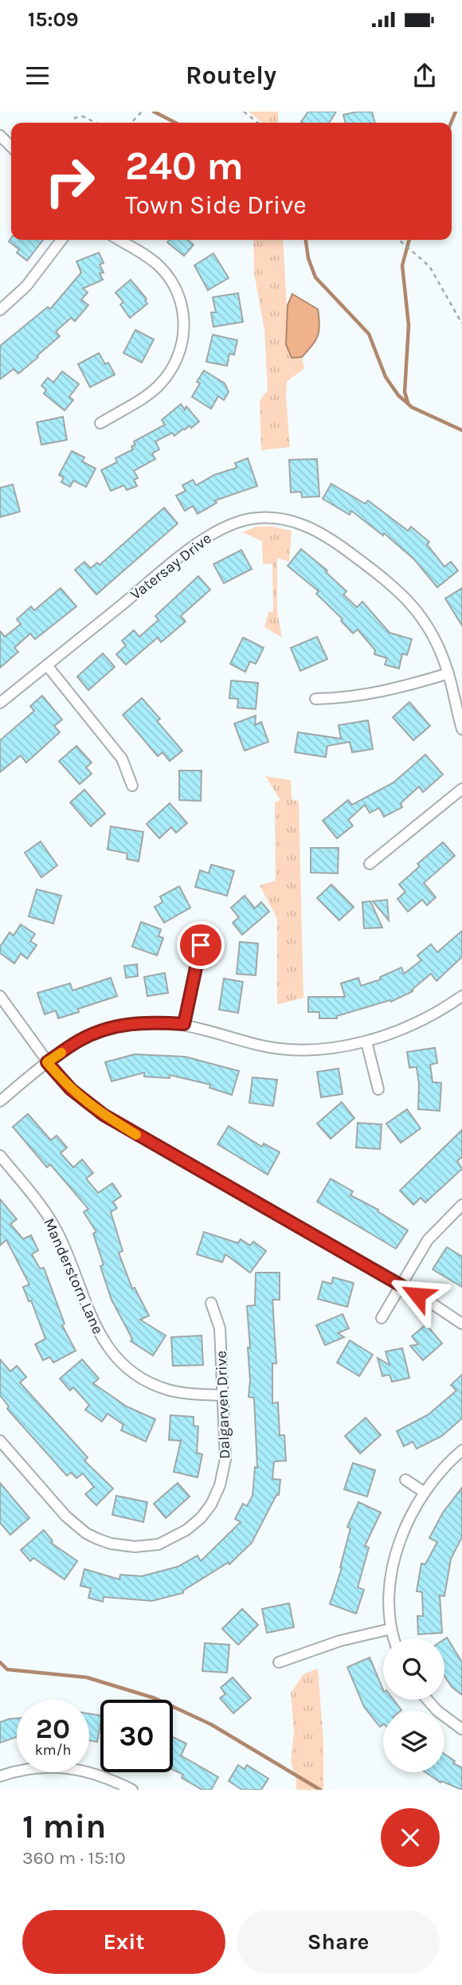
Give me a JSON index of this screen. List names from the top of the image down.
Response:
{
  "streets": {
    "street": ["Vatersay Drive", "Manderstorn Lane", "Dalgarven Drive"]
  },
  "crossings": [
    ["Manderstorn Lane", "Dalgarven Drive"]
  ],
  "page": {
    "status": "15:09",
    "header": "Routely",
    "turn": ["240 m", "Town Side Drive"],
    "speed": "20 km/h",
    "limit": "30",
    "heading": ["1 min", "360 m · 15:10"],
    "buttons": ["Exit", "Share"]
  }
}
